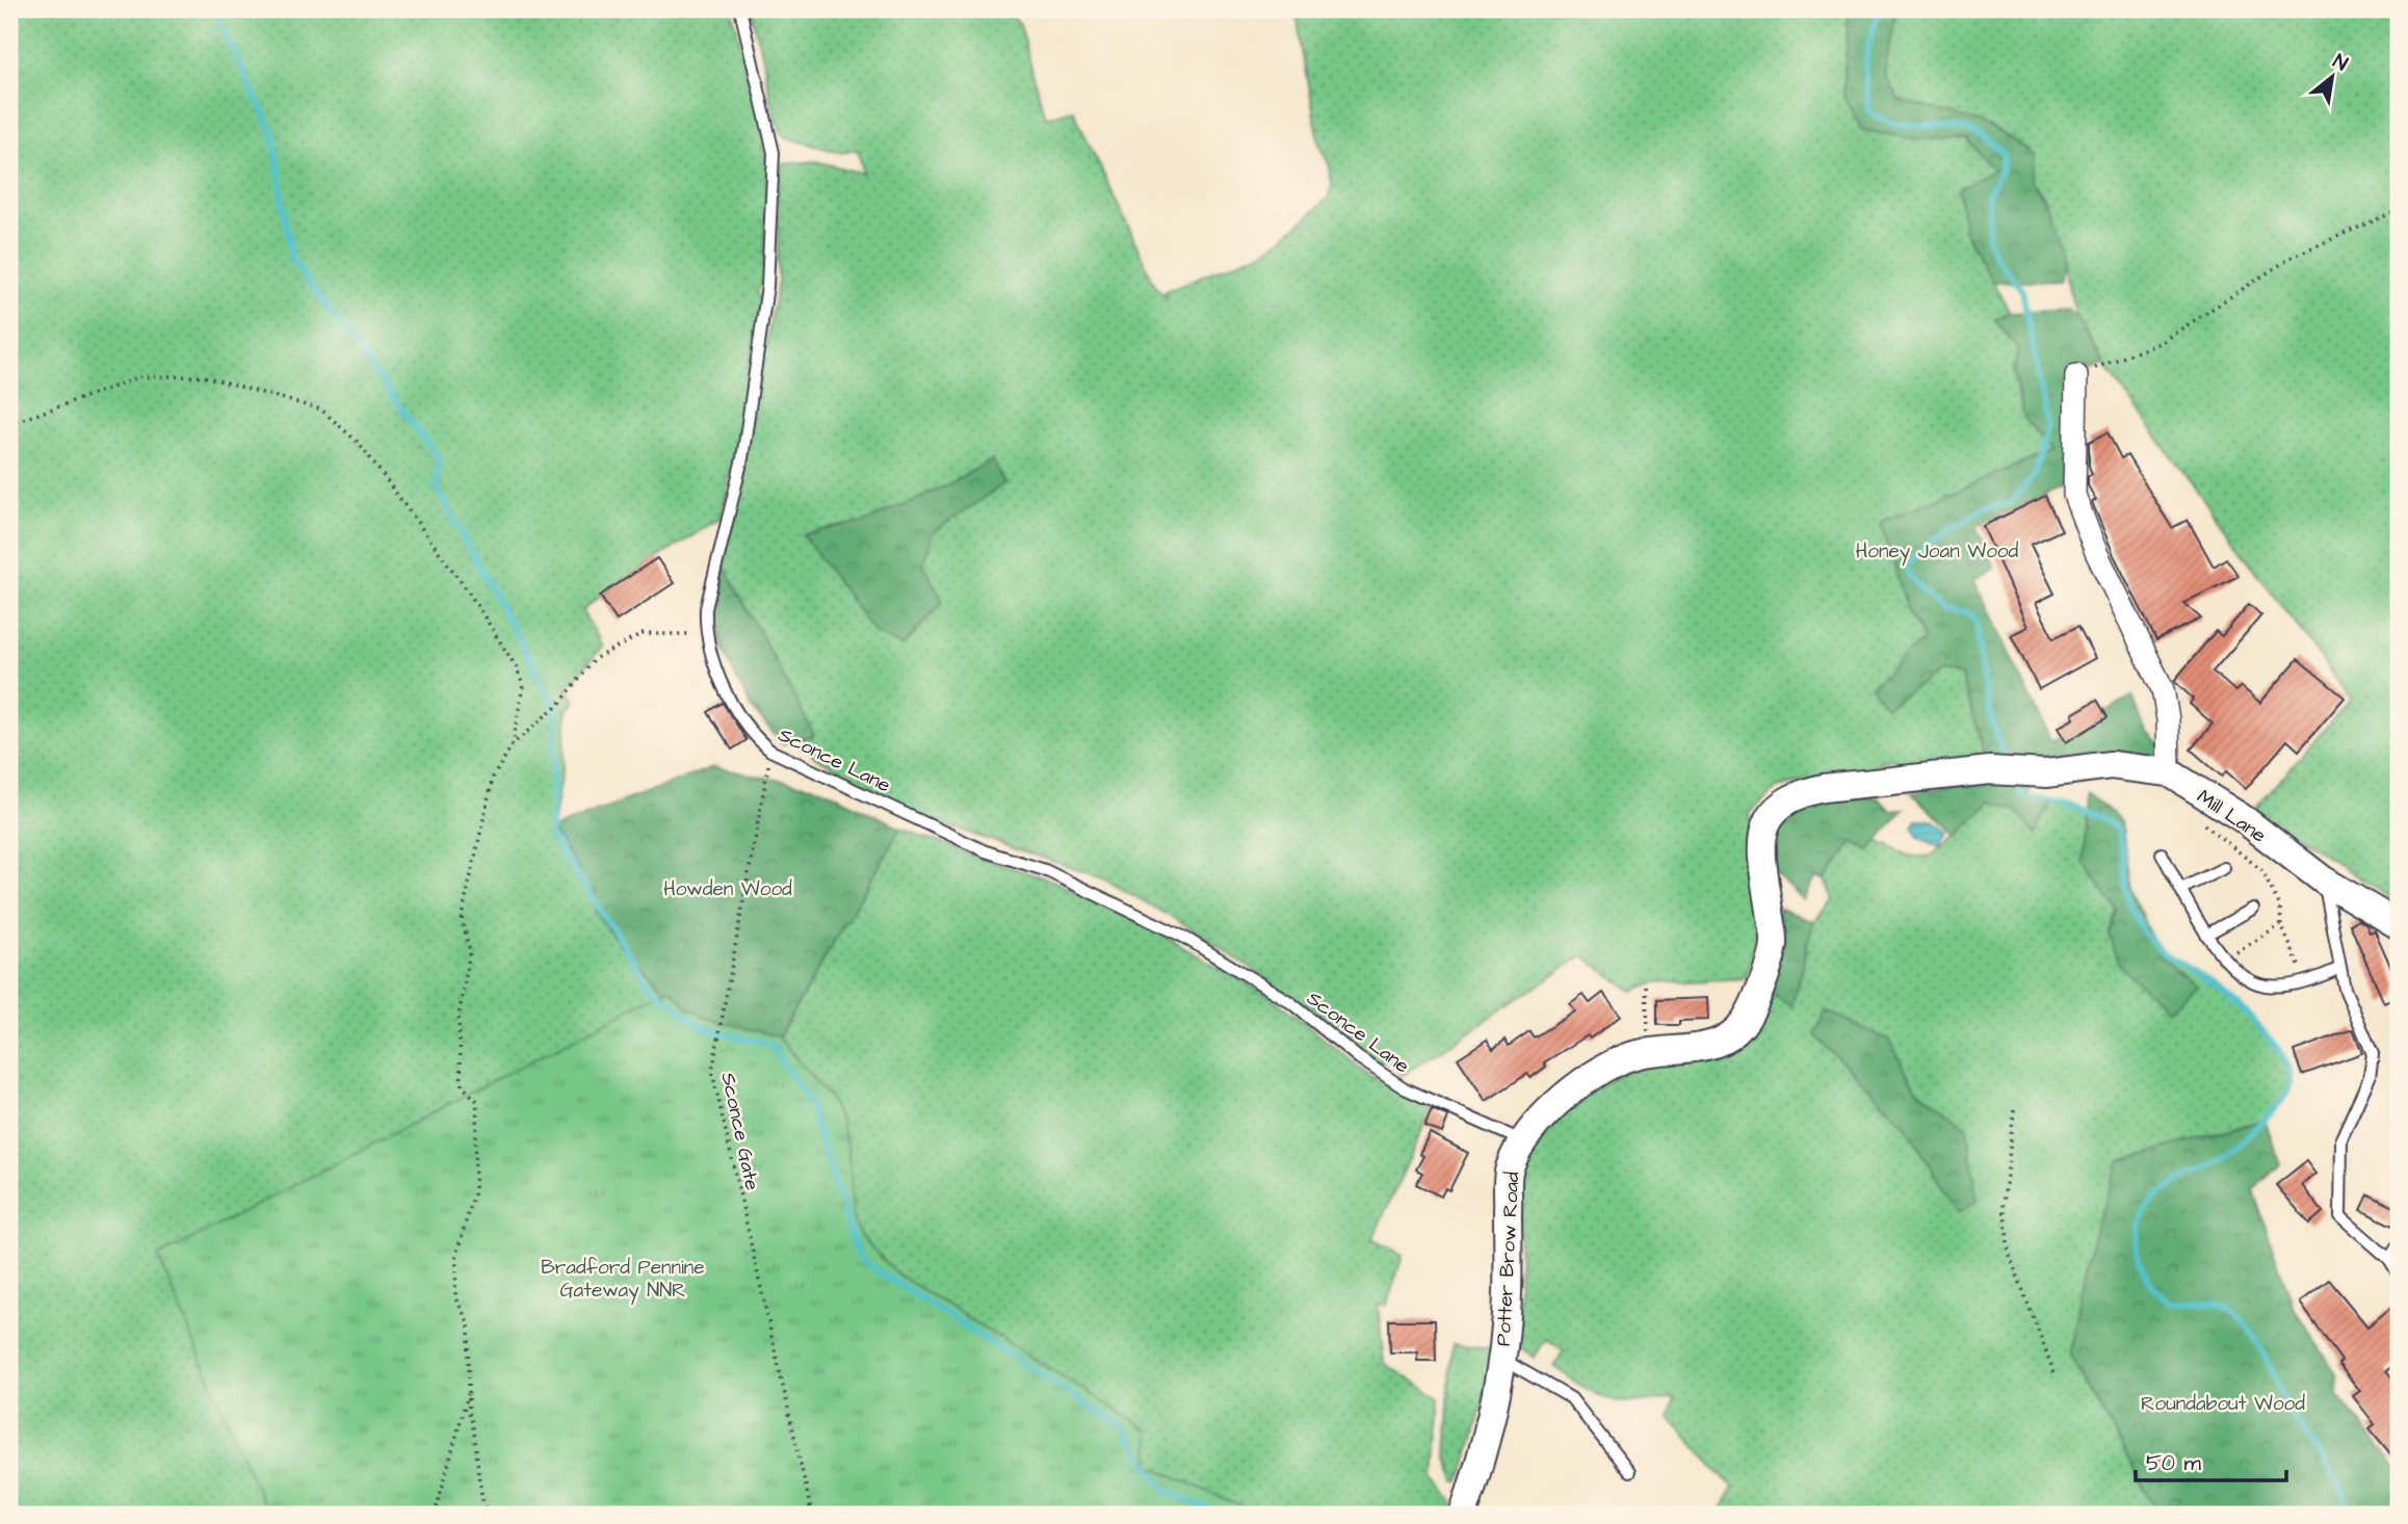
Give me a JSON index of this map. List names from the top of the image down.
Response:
{
  "streets": {
    "street": ["Mill Lane", "Potter Brow Road"],
    "lane": ["Sconce Lane"],
    "path": ["Sconce Gate"]
  },
  "crossings": [
    ["Sconce Lane", "Sconce Gate"],
    ["Sconce Lane", "Potter Brow Road"],
    ["Mill Lane", "Potter Brow Road"]
  ],
  "parks": [
    "Honey Joan Wood",
    "Howden Wood",
    "Bradford Pennine Gateway NNR",
    "Roundabout Wood"
  ],
  "scale_bar": "50 m",
  "north": "top right"
}
